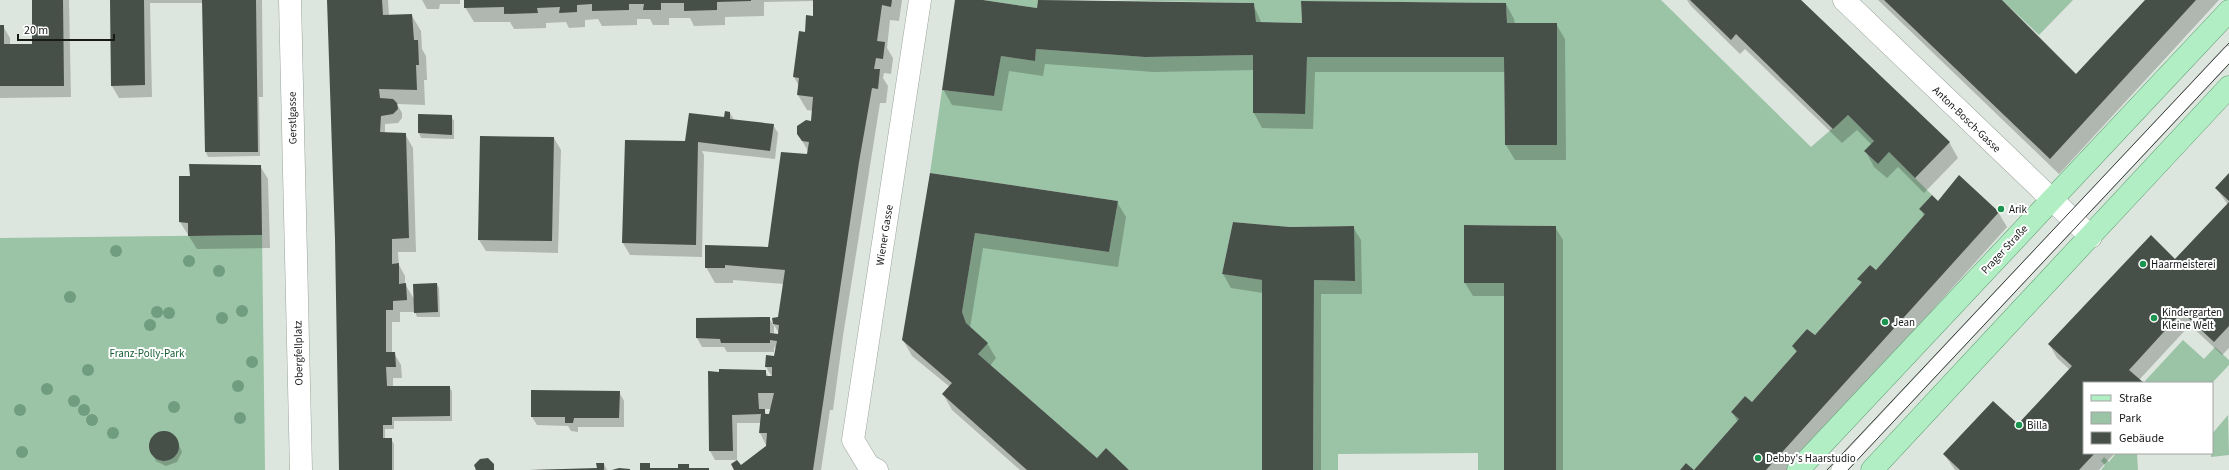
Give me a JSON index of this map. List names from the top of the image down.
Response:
{
  "streets": {
    "main road": ["Prager Straße"],
    "street": [
      "Gerstlgasse",
      "Anton-Bosch-Gasse",
      "Wiener Gasse",
      "Obergfellplatz"
    ]
  },
  "crossings": [
    ["Gerstlgasse", "Obergfellplatz"],
    ["Anton-Bosch-Gasse", "Prager Straße"]
  ],
  "parks": ["Franz-Polly-Park"],
  "places": [
    "Arik",
    "Haarmeisterei",
    "Kindergarten Kleine Welt",
    "Jean",
    "Billa",
    "Debby's Haarstudio"
  ],
  "legend": ["Straße", "Park", "Gebäude"],
  "scale_bar": "20 m"
}
